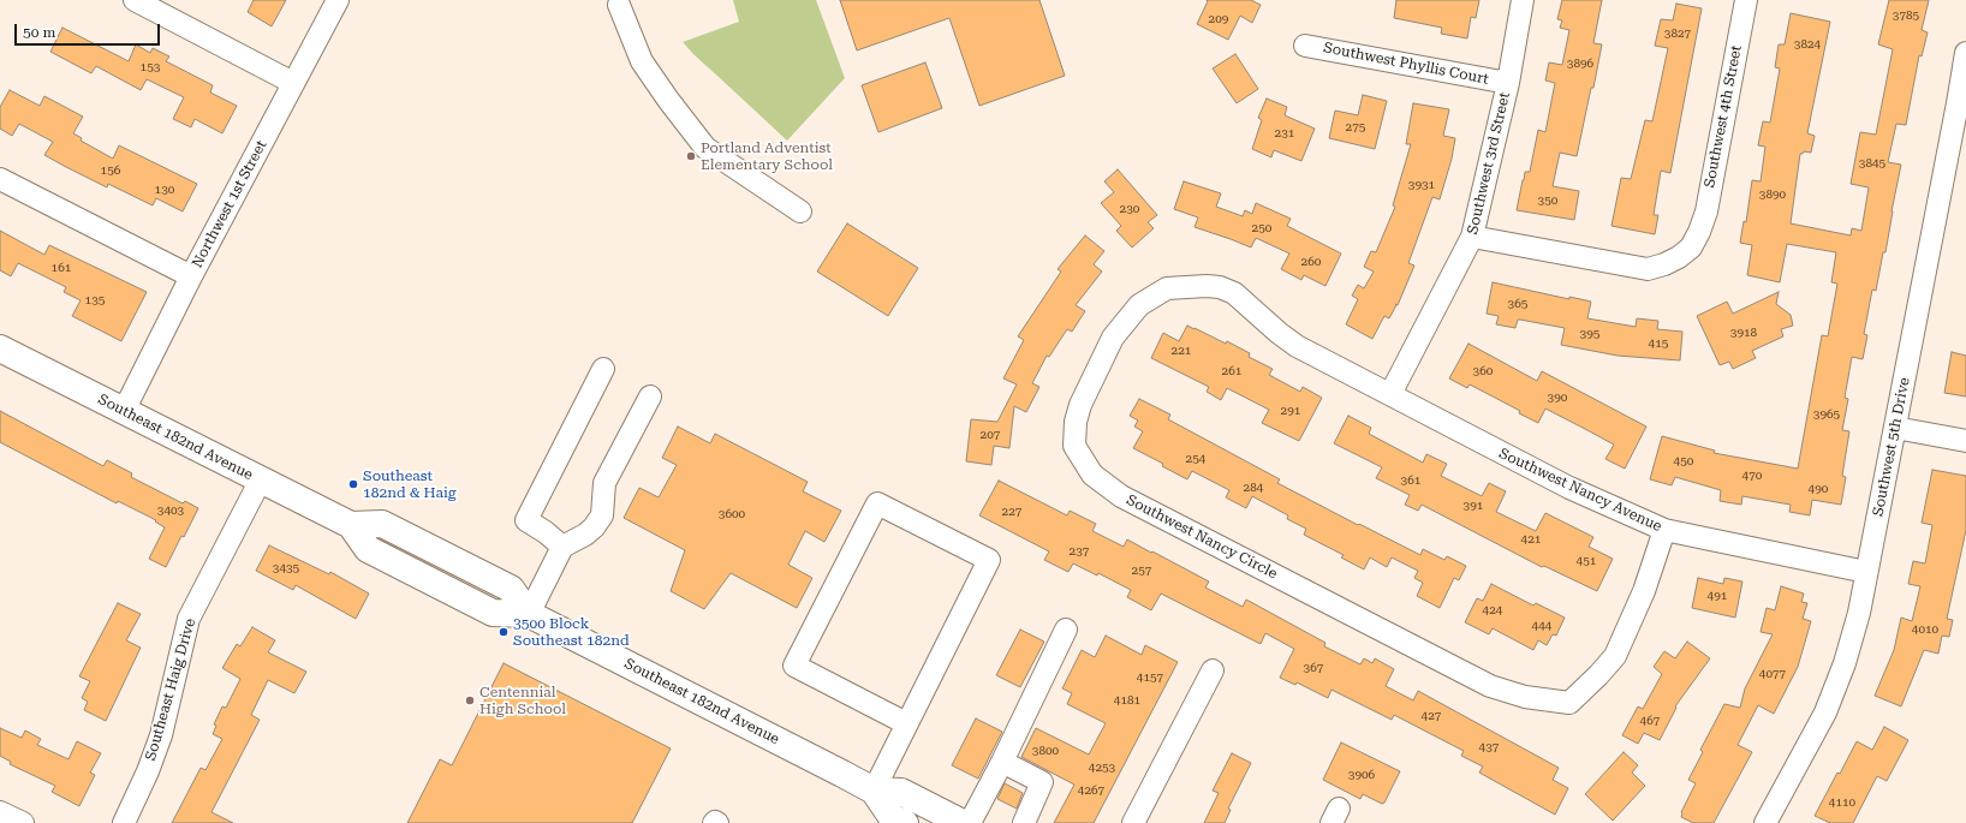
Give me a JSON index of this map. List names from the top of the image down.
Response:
{
  "streets": {
    "main road": ["Southeast 182nd Avenue"],
    "street": [
      "Southwest Phyllis Court",
      "Southwest 4th Street",
      "Southwest 3rd Street",
      "Northwest 1st Street",
      "Southwest 5th Drive",
      "Southwest Nancy Avenue",
      "Southwest Nancy Circle",
      "Southeast Haig Drive"
    ]
  },
  "crossings": [
    ["Southwest Phyllis Court", "Southwest 3rd Street"],
    ["Southwest 4th Street", "Southwest 3rd Street"],
    ["Southwest 3rd Street", "Southwest Nancy Avenue"],
    ["Southwest 3rd Street", "Southwest Nancy Circle"],
    ["Northwest 1st Street", "Southeast 182nd Avenue"],
    ["Southeast 182nd Avenue", "Southeast Haig Drive"],
    ["Southwest 5th Drive", "Southwest Nancy Avenue"],
    ["Southwest Nancy Avenue", "Southwest Nancy Circle"]
  ],
  "places": [
    "Portland Adventist Elementary School",
    "Southeast 182nd & Haig",
    "3500 Block Southeast 182nd",
    "Centennial High School"
  ],
  "house_numbers": [
    "3785",
    "209",
    "3827",
    "3824",
    "3896",
    "153",
    "275",
    "231",
    "3845",
    "156",
    "3931",
    "130",
    "3890",
    "350",
    "230",
    "250",
    "260",
    "161",
    "135",
    "365",
    "3918",
    "395",
    "415",
    "221",
    "261",
    "360",
    "390",
    "291",
    "3965",
    "207",
    "254",
    "450",
    "470",
    "361",
    "284",
    "490",
    "391",
    "3403",
    "227",
    "3600",
    "421",
    "237",
    "451",
    "3435",
    "257",
    "491",
    "424",
    "444",
    "4010",
    "367",
    "4077",
    "4157",
    "4181",
    "427",
    "467",
    "437",
    "3800",
    "4253",
    "3906",
    "4267",
    "4110"
  ],
  "scale_bar": "50 m"
}
